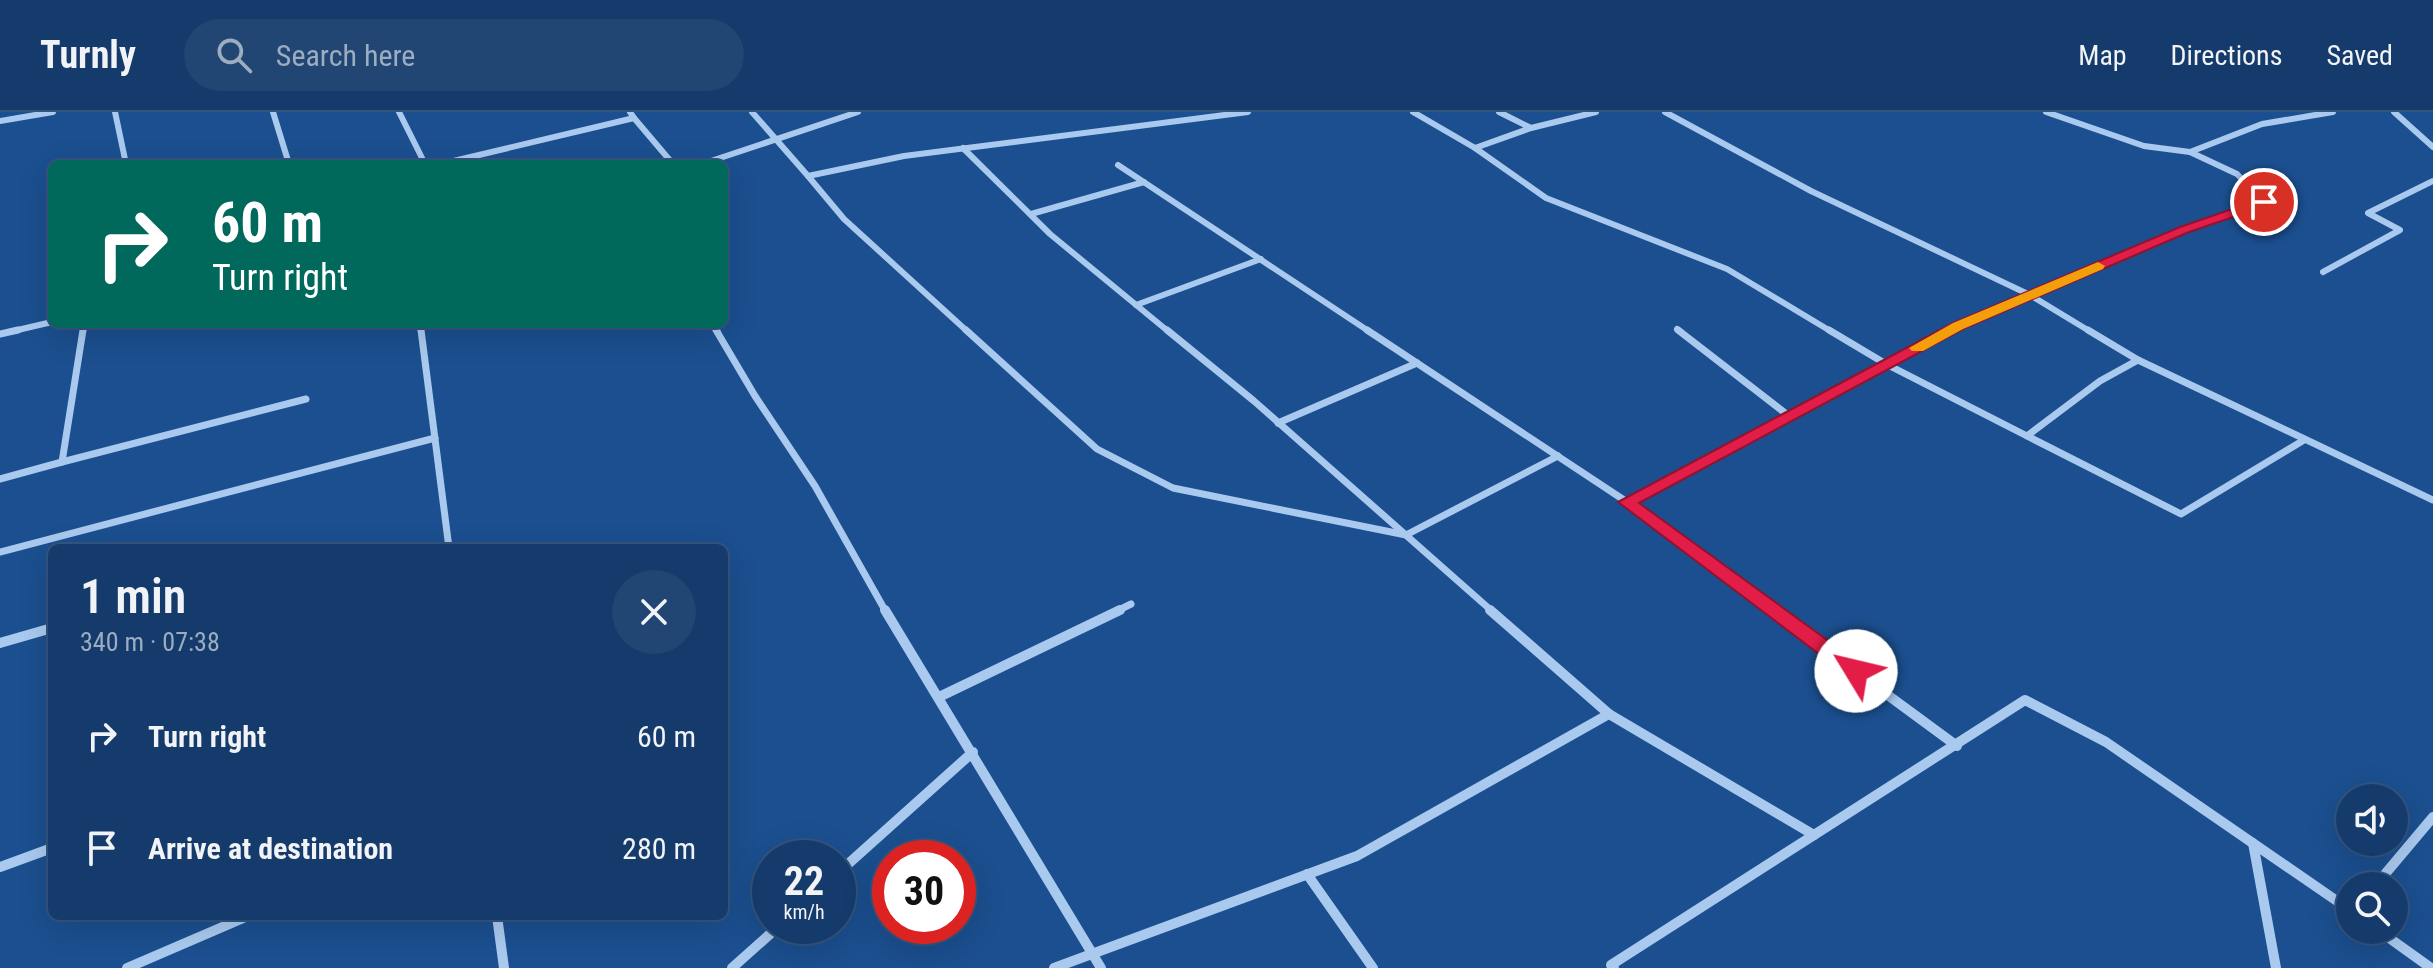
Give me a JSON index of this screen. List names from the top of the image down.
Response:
{
  "page": {
    "header": "Turnly",
    "search": "Search here",
    "nav": ["Map", "Directions", "Saved"],
    "turn": ["60 m", "Turn right"],
    "heading": ["1 min", "340 m · 07:38"],
    "list": [
      {
        "name": "Turn right",
        "value": "60 m"
      },
      {
        "name": "Arrive at destination",
        "value": "280 m"
      }
    ],
    "speed": "22 km/h",
    "limit": "30"
  }
}
